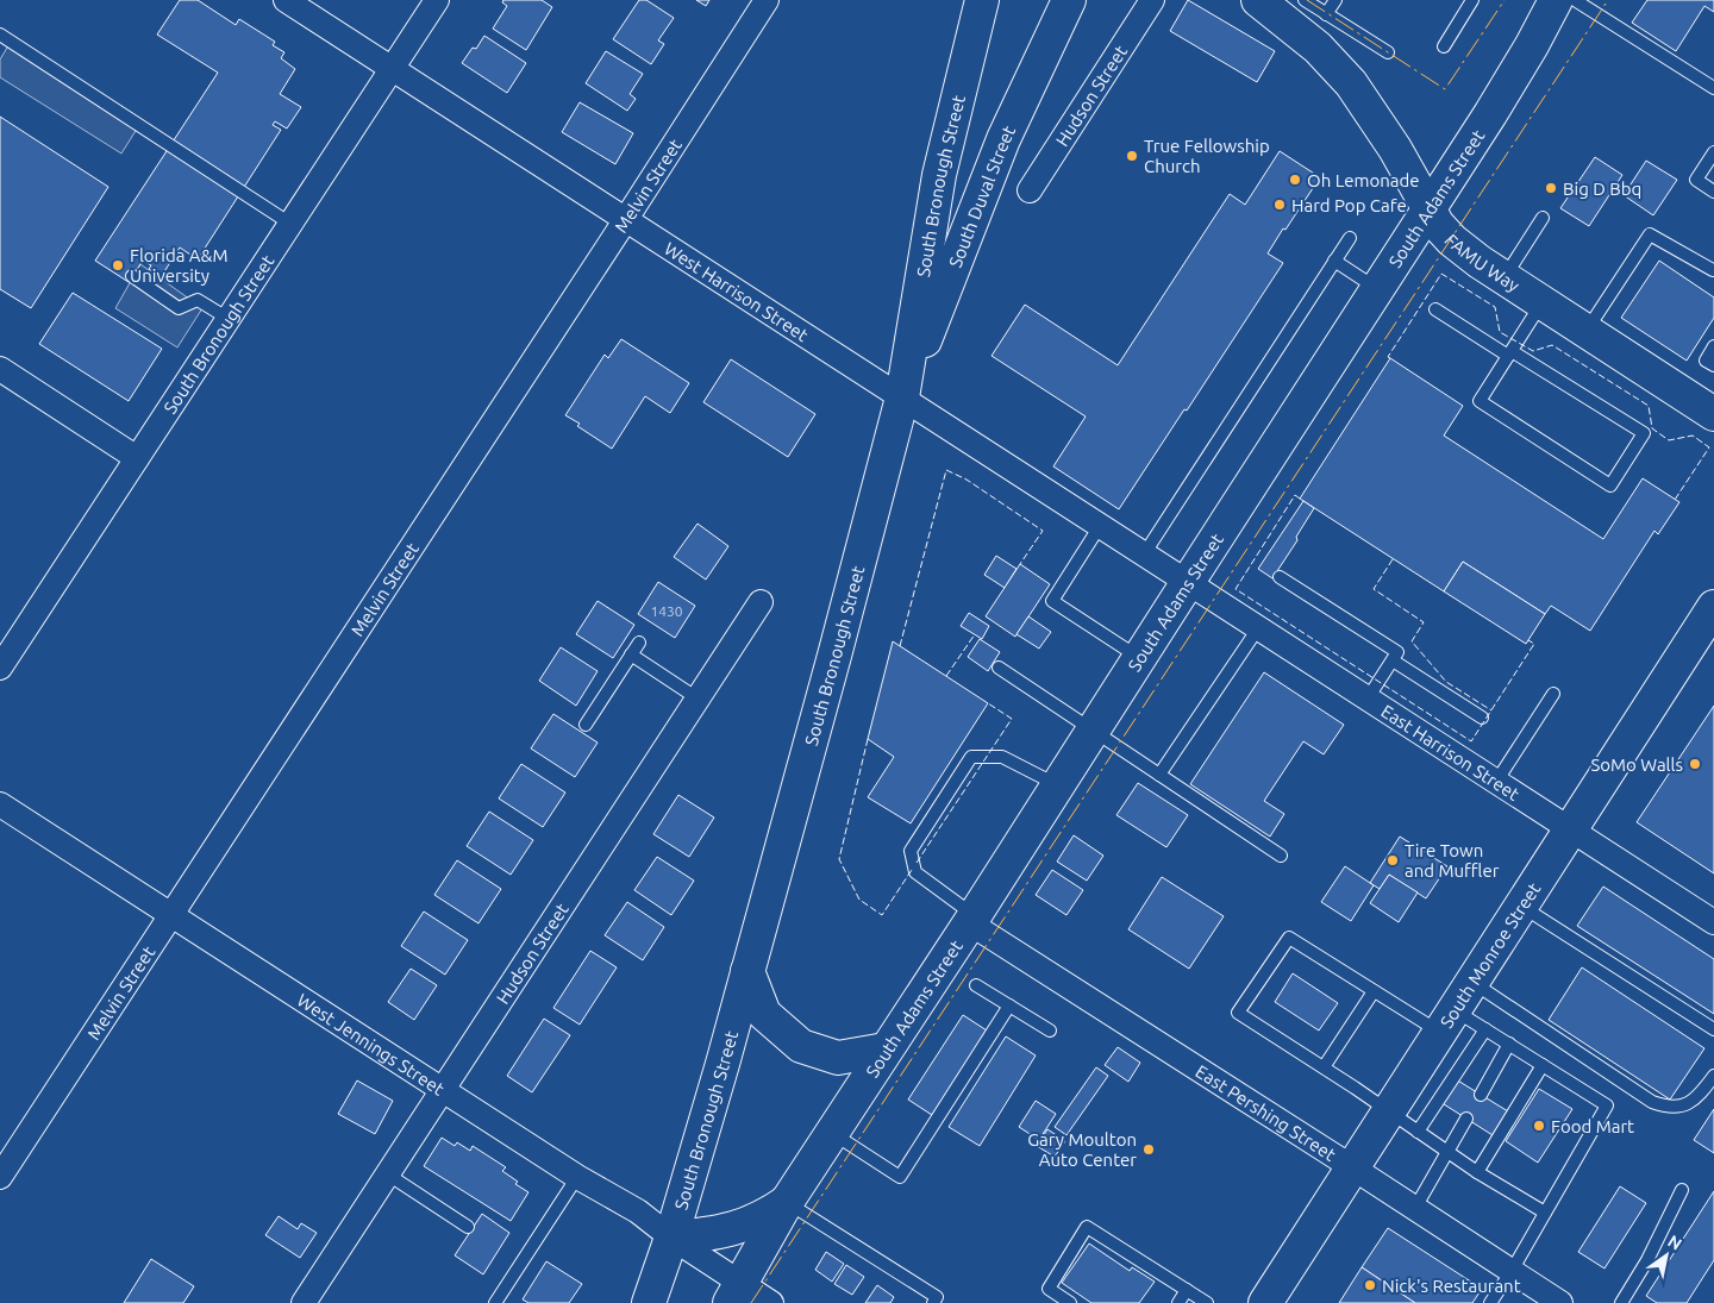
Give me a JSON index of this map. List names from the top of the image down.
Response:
{
  "streets": {
    "main road": [
      "South Bronough Street",
      "South Duval Street",
      "South Adams Street",
      "FAMU Way",
      "South Monroe Street"
    ],
    "street": [
      "Hudson Street",
      "Melvin Street",
      "West Harrison Street",
      "East Harrison Street",
      "West Jennings Street",
      "East Pershing Street"
    ]
  },
  "crossings": [
    ["Hudson Street", "West Jennings Street"],
    ["Melvin Street", "West Harrison Street"],
    ["Melvin Street", "West Jennings Street"],
    ["South Bronough Street", "South Duval Street"],
    ["South Bronough Street", "South Adams Street"],
    ["South Bronough Street", "West Harrison Street"],
    ["South Bronough Street", "West Jennings Street"],
    ["South Duval Street", "West Harrison Street"],
    ["South Adams Street", "FAMU Way"],
    ["South Adams Street", "West Harrison Street"],
    ["South Adams Street", "East Harrison Street"],
    ["South Adams Street", "West Jennings Street"],
    ["South Adams Street", "East Pershing Street"],
    ["West Harrison Street", "East Harrison Street"],
    ["East Harrison Street", "South Monroe Street"],
    ["South Monroe Street", "East Pershing Street"]
  ],
  "places": [
    "True Fellowship Church",
    "Oh Lemonade",
    "Big D Bbq",
    "Hard Pop Cafe",
    "Florida A&M University",
    "SoMo Walls",
    "Tire Town and Muffler",
    "Food Mart",
    "Gary Moulton Auto Center",
    "Nick's Restaurant"
  ],
  "house_numbers": ["1430"],
  "north": "top right"
}
